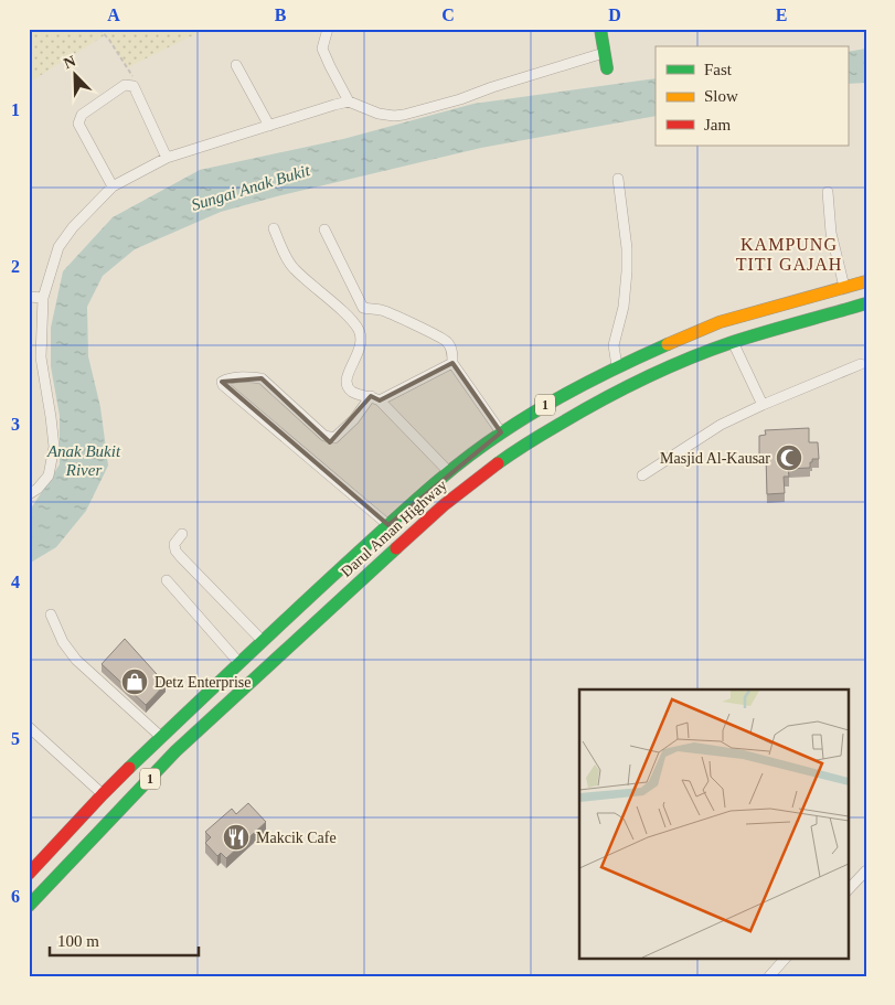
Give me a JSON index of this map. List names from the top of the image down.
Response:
{
  "streets": {
    "main road": ["1", "Darul Aman Highway"]
  },
  "districts": ["KAMPUNG TITI GAJAH"],
  "water": ["Sungai Anak Bukit", "Anak Bukit River"],
  "places": {
    "mosque": ["Masjid Al-Kausar"],
    "shop": ["Detz Enterprise"],
    "restaurant": ["Makcik Cafe"]
  },
  "legend": ["Fast", "Slow", "Jam"],
  "scale_bar": "100 m",
  "north": "top left",
  "grid": {
    "columns": [
      "A",
      "B",
      "C",
      "D",
      "E"
    ],
    "rows": [
      "1",
      "2",
      "3",
      "4",
      "5",
      "6"
    ]
  }
}
